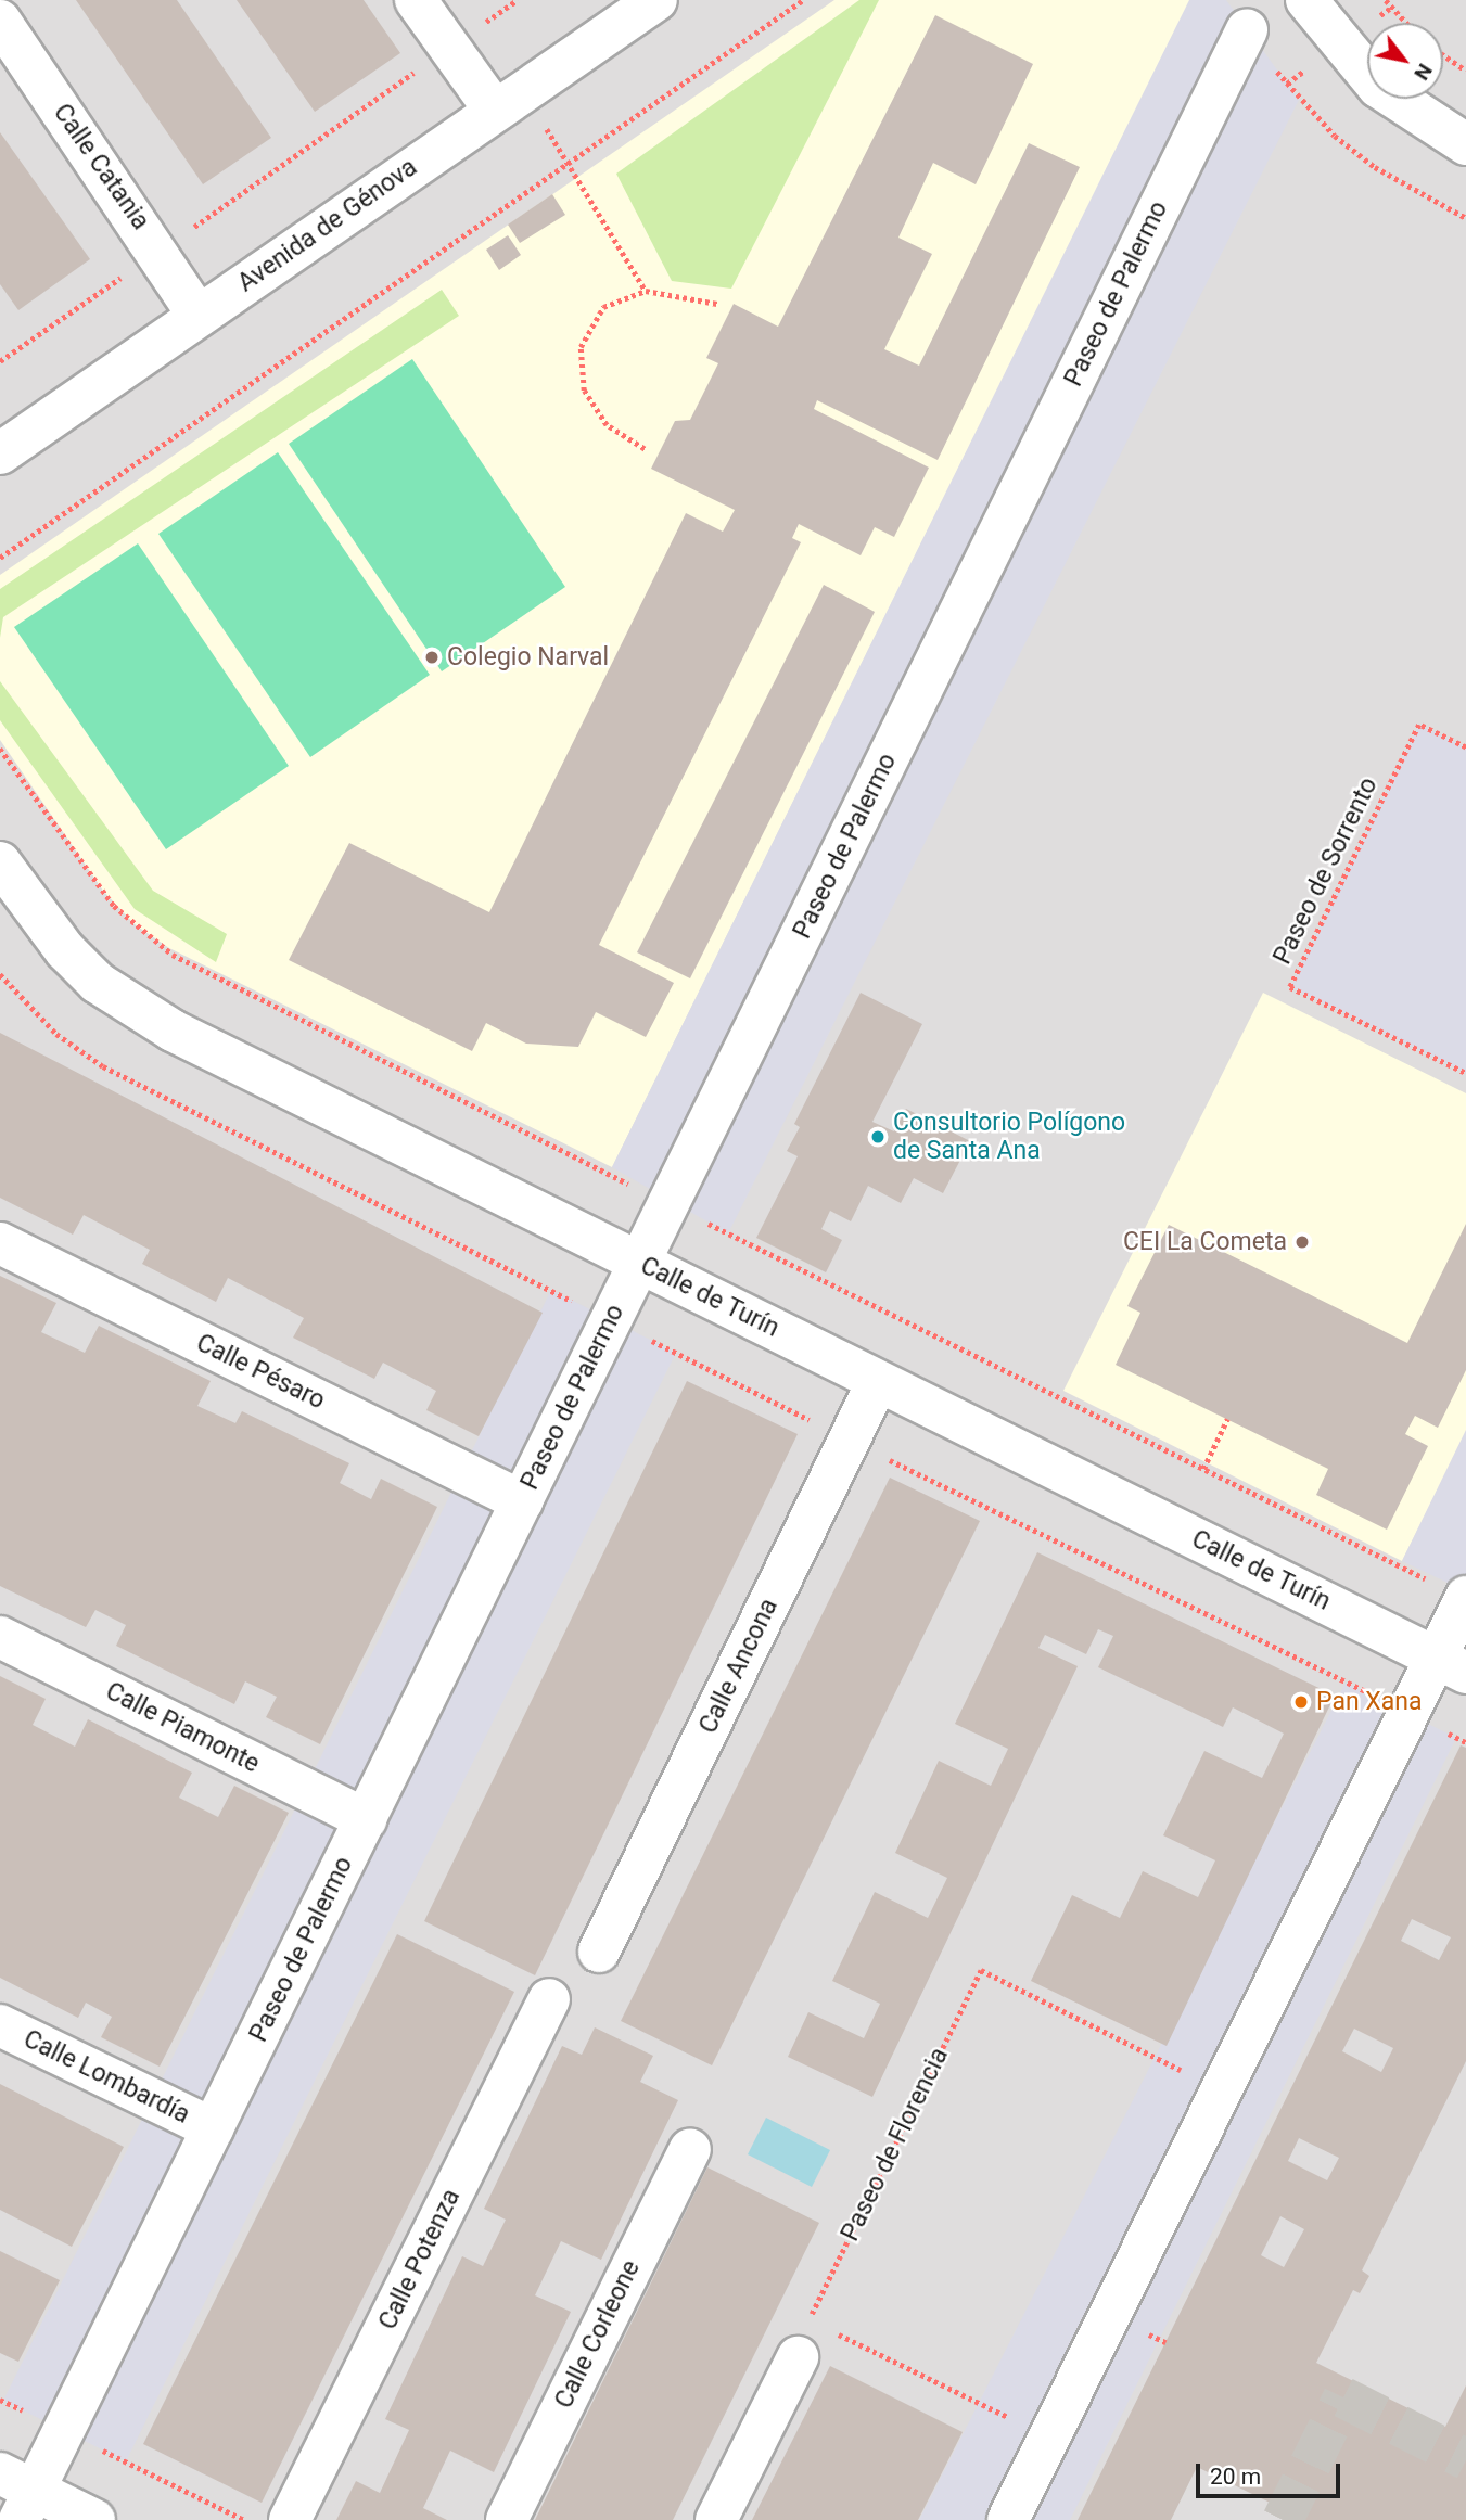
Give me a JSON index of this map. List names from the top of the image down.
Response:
{
  "streets": {
    "street": [
      "Calle Catania",
      "Avenida de Génova",
      "Paseo de Palermo",
      "Calle de Turín",
      "Calle Pésaro",
      "Calle Ancona",
      "Calle Piamonte",
      "Calle Lombardía",
      "Calle Potenza",
      "Calle Corleone"
    ],
    "path": ["Paseo de Sorrento", "Paseo de Florencia"]
  },
  "crossings": [
    ["Calle Catania", "Avenida de Génova"],
    ["Paseo de Palermo", "Calle de Turín"],
    ["Paseo de Palermo", "Calle Pésaro"],
    ["Paseo de Palermo", "Calle Piamonte"],
    ["Paseo de Palermo", "Calle Lombardía"],
    ["Calle de Turín", "Calle Ancona"]
  ],
  "places": [
    "Colegio Narval",
    "Consultorio Polígono de Santa Ana",
    "CEI La Cometa",
    "Pan Xana"
  ],
  "scale_bar": "20 m",
  "north": "bottom right"
}
